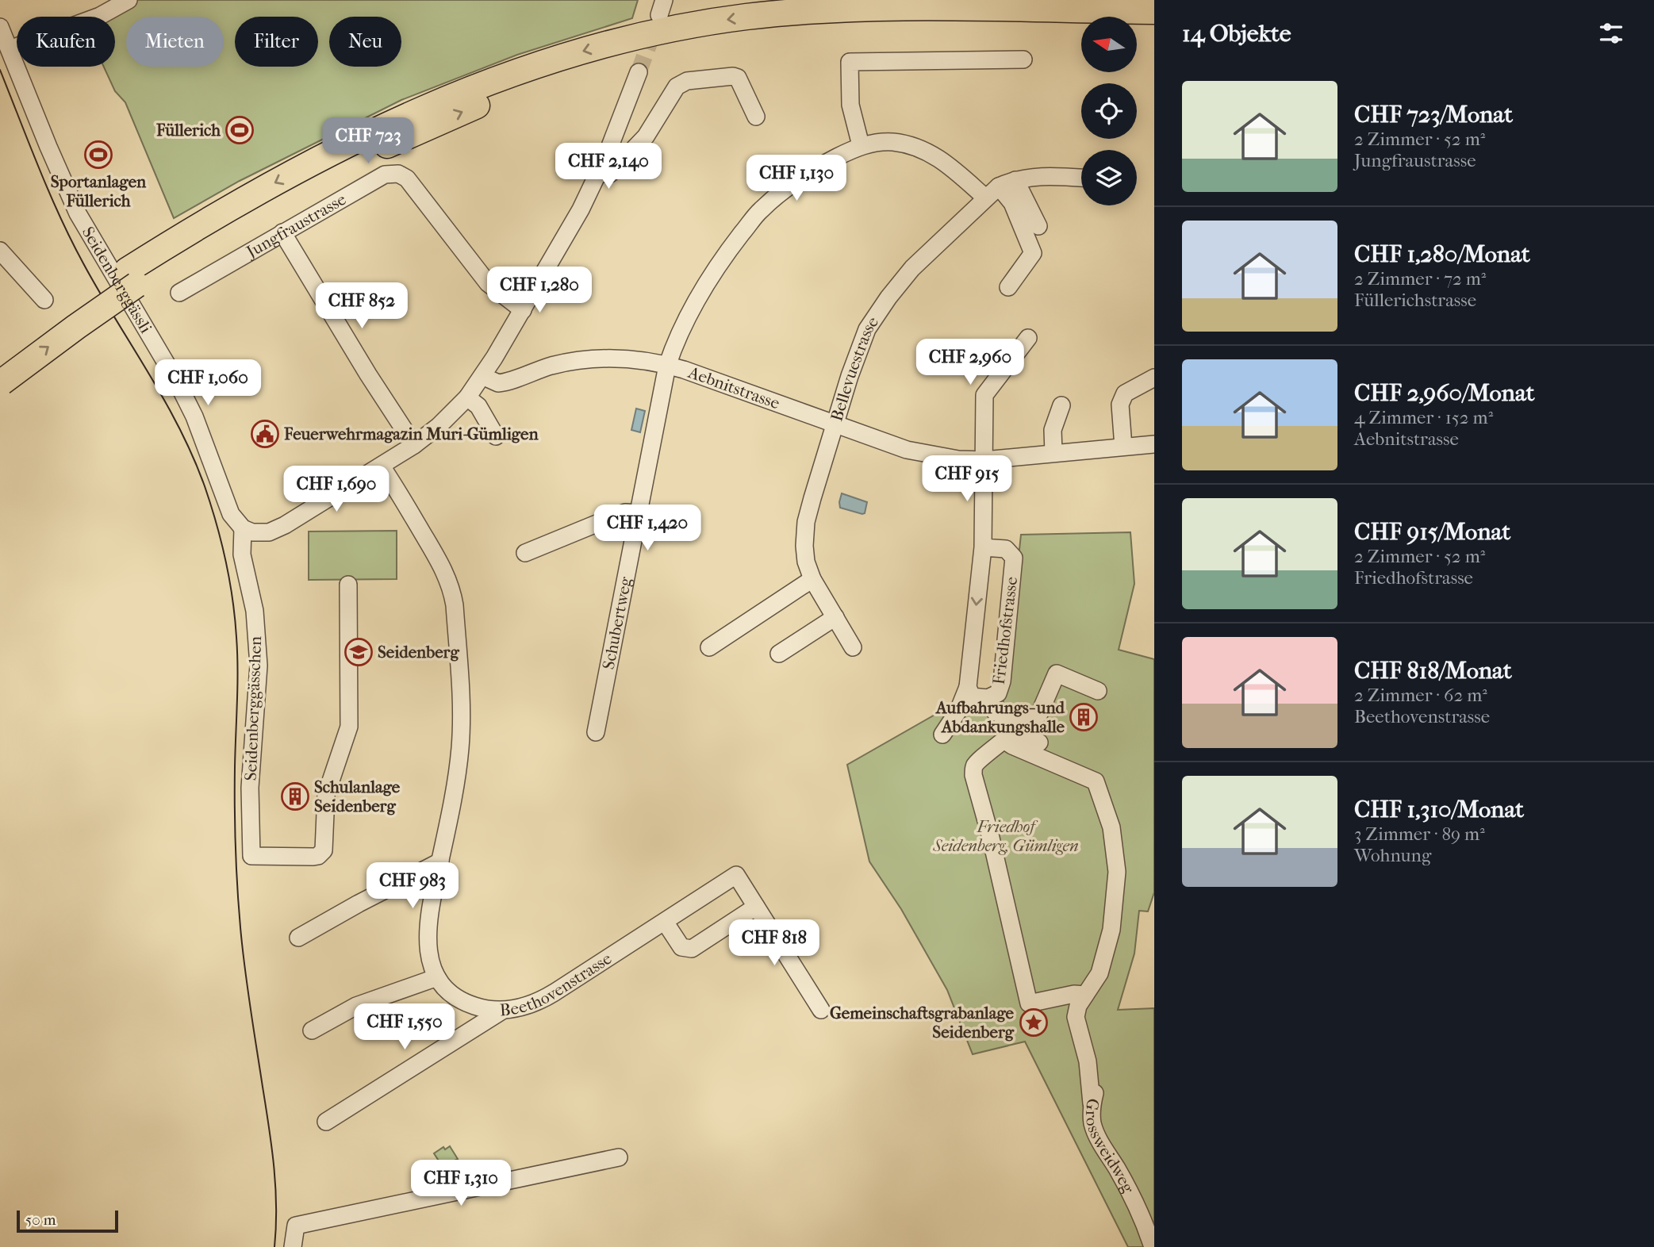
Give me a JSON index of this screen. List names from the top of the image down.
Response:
{
  "streets": {
    "street": [
      "Jungfraustrasse",
      "Seidenberggässli",
      "Bellevuestrasse",
      "Aebnitstrasse",
      "Schubertweg",
      "Friedhofstrasse",
      "Seidenberggässchen",
      "Beethovenstrasse",
      "Grossweidweg"
    ]
  },
  "crossings": [
    ["Seidenberggässli", "Seidenberggässchen"],
    ["Bellevuestrasse", "Aebnitstrasse"],
    ["Aebnitstrasse", "Schubertweg"],
    ["Aebnitstrasse", "Friedhofstrasse"]
  ],
  "parks": ["Friedhof Seidenberg, Gümligen"],
  "places": {
    "sports": ["Füllerich", "Sportanlagen Füllerich"],
    "public building": ["Feuerwehrmagazin Muri-Gümligen"],
    "school or university": ["Seidenberg"],
    "building": ["Aufbahrungs- und Abdankungshalle", "Schulanlage Seidenberg"],
    "place": ["Gemeinschaftsgrabanlage Seidenberg"]
  },
  "scale_bar": "50 m",
  "north": "left",
  "page": {
    "heading": "14 Objekte",
    "chip": [
      "Kaufen",
      "Mieten",
      "Filter",
      "Neu"
    ],
    "list": [
      {
        "name": "CHF 723/Monat",
        "note": "2 Zimmer · 52 m² · Jungfraustrasse"
      },
      {
        "name": "CHF 1,280/Monat",
        "note": "2 Zimmer · 72 m² · Füllerichstrasse"
      },
      {
        "name": "CHF 2,960/Monat",
        "note": "4 Zimmer · 152 m² · Aebnitstrasse"
      },
      {
        "name": "CHF 915/Monat",
        "note": "2 Zimmer · 52 m² · Friedhofstrasse"
      },
      {
        "name": "CHF 818/Monat",
        "note": "2 Zimmer · 62 m² · Beethovenstrasse"
      },
      {
        "name": "CHF 1,310/Monat",
        "note": "3 Zimmer · 89 m² · Wohnung"
      }
    ],
    "price": [
      "CHF 723",
      "CHF 2,140",
      "CHF 1,130",
      "CHF 1,280",
      "CHF 852",
      "CHF 2,960",
      "CHF 1,060",
      "CHF 915",
      "CHF 1,690",
      "CHF 1,420",
      "CHF 983",
      "CHF 818",
      "CHF 1,550",
      "CHF 1,310"
    ],
    "scale": "50 m"
  }
}
